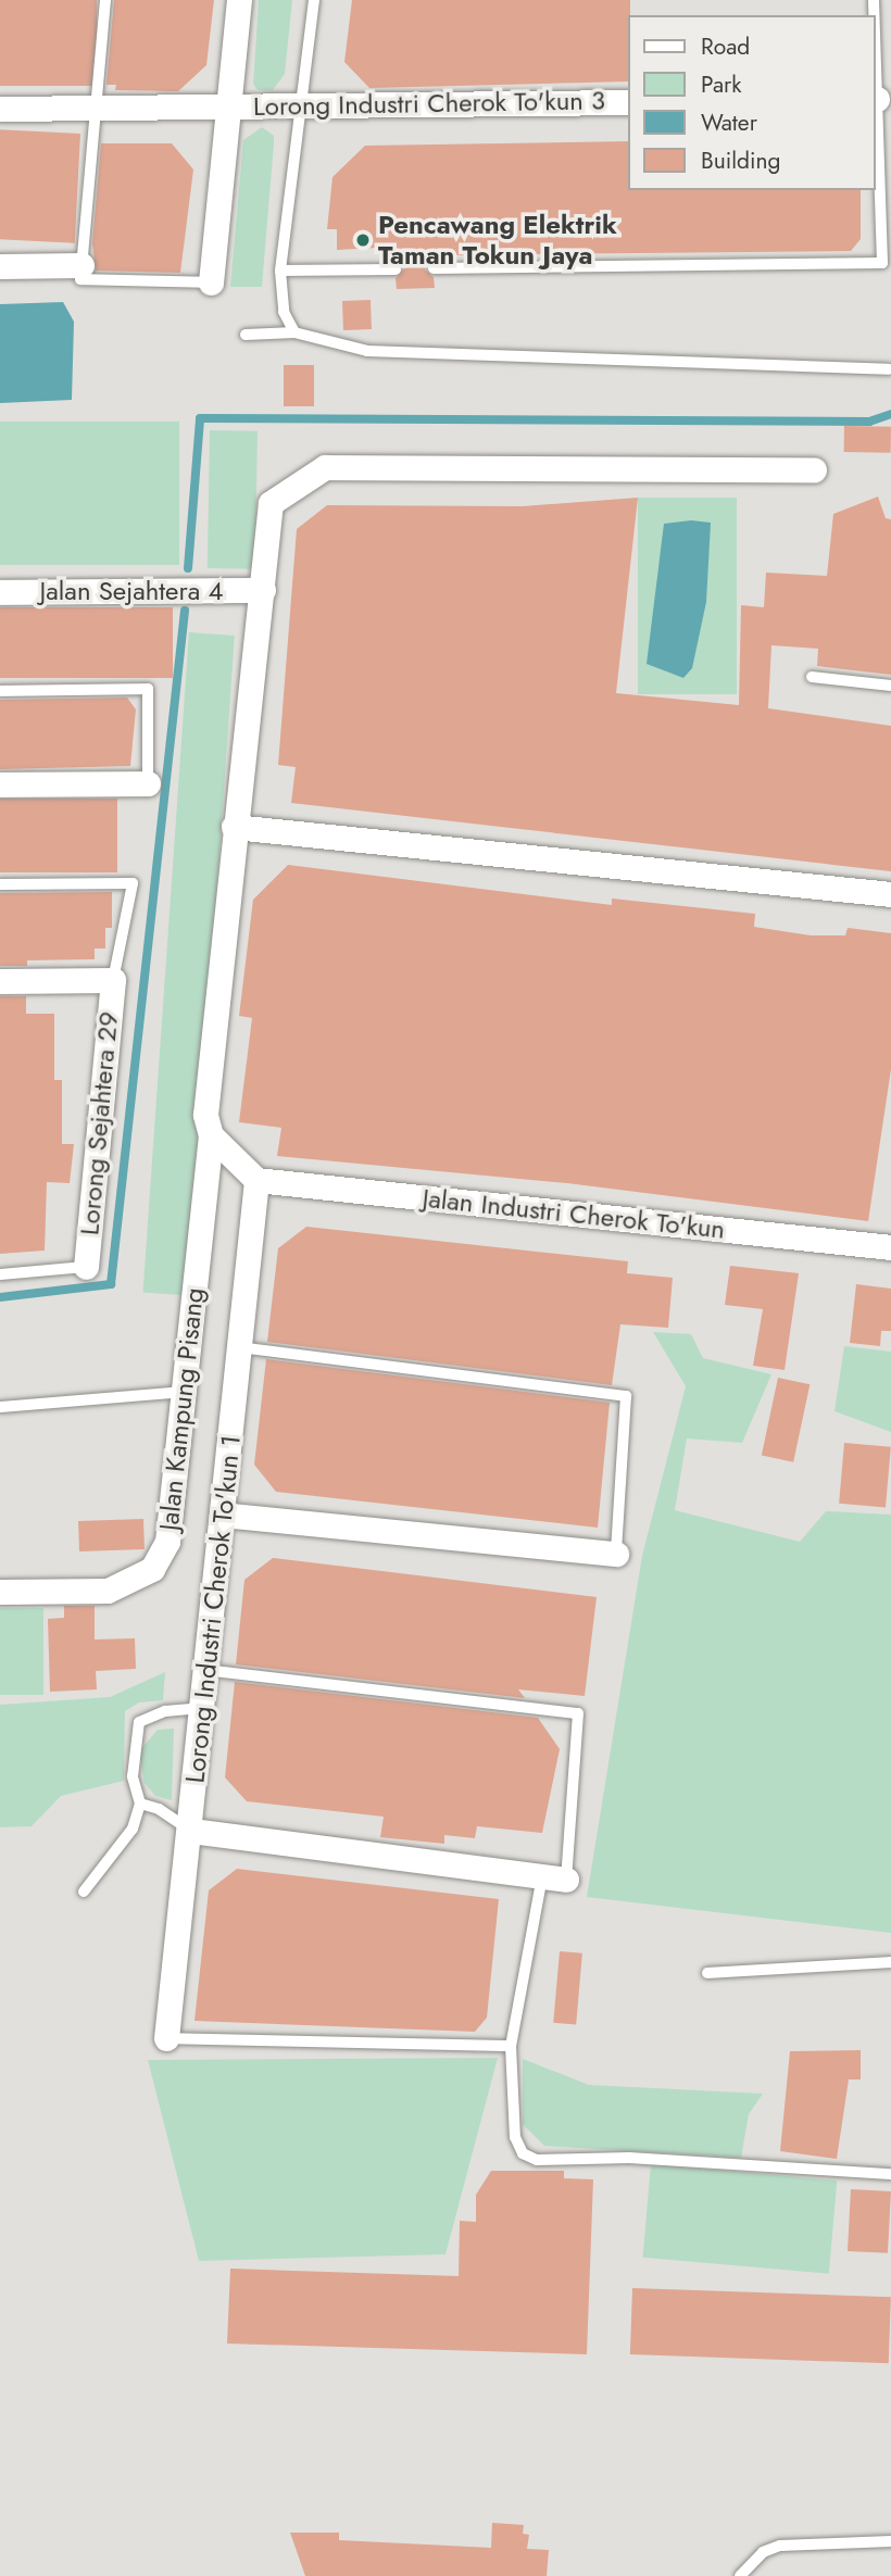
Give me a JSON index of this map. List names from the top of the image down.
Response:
{
  "streets": {
    "street": [
      "Lorong Industri Cherok To'kun 3",
      "Jalan Sejahtera 4",
      "Lorong Sejahtera 29",
      "Jalan Industri Cherok To'kun",
      "Jalan Kampung Pisang",
      "Lorong Industri Cherok To'kun 1"
    ]
  },
  "crossings": [
    ["Jalan Sejahtera 4", "Jalan Kampung Pisang"],
    ["Jalan Industri Cherok To'kun", "Lorong Industri Cherok To'kun 1"]
  ],
  "places": ["Pencawang Elektrik Taman Tokun Jaya"],
  "legend": [
    "Road",
    "Park",
    "Water",
    "Building"
  ]
}
